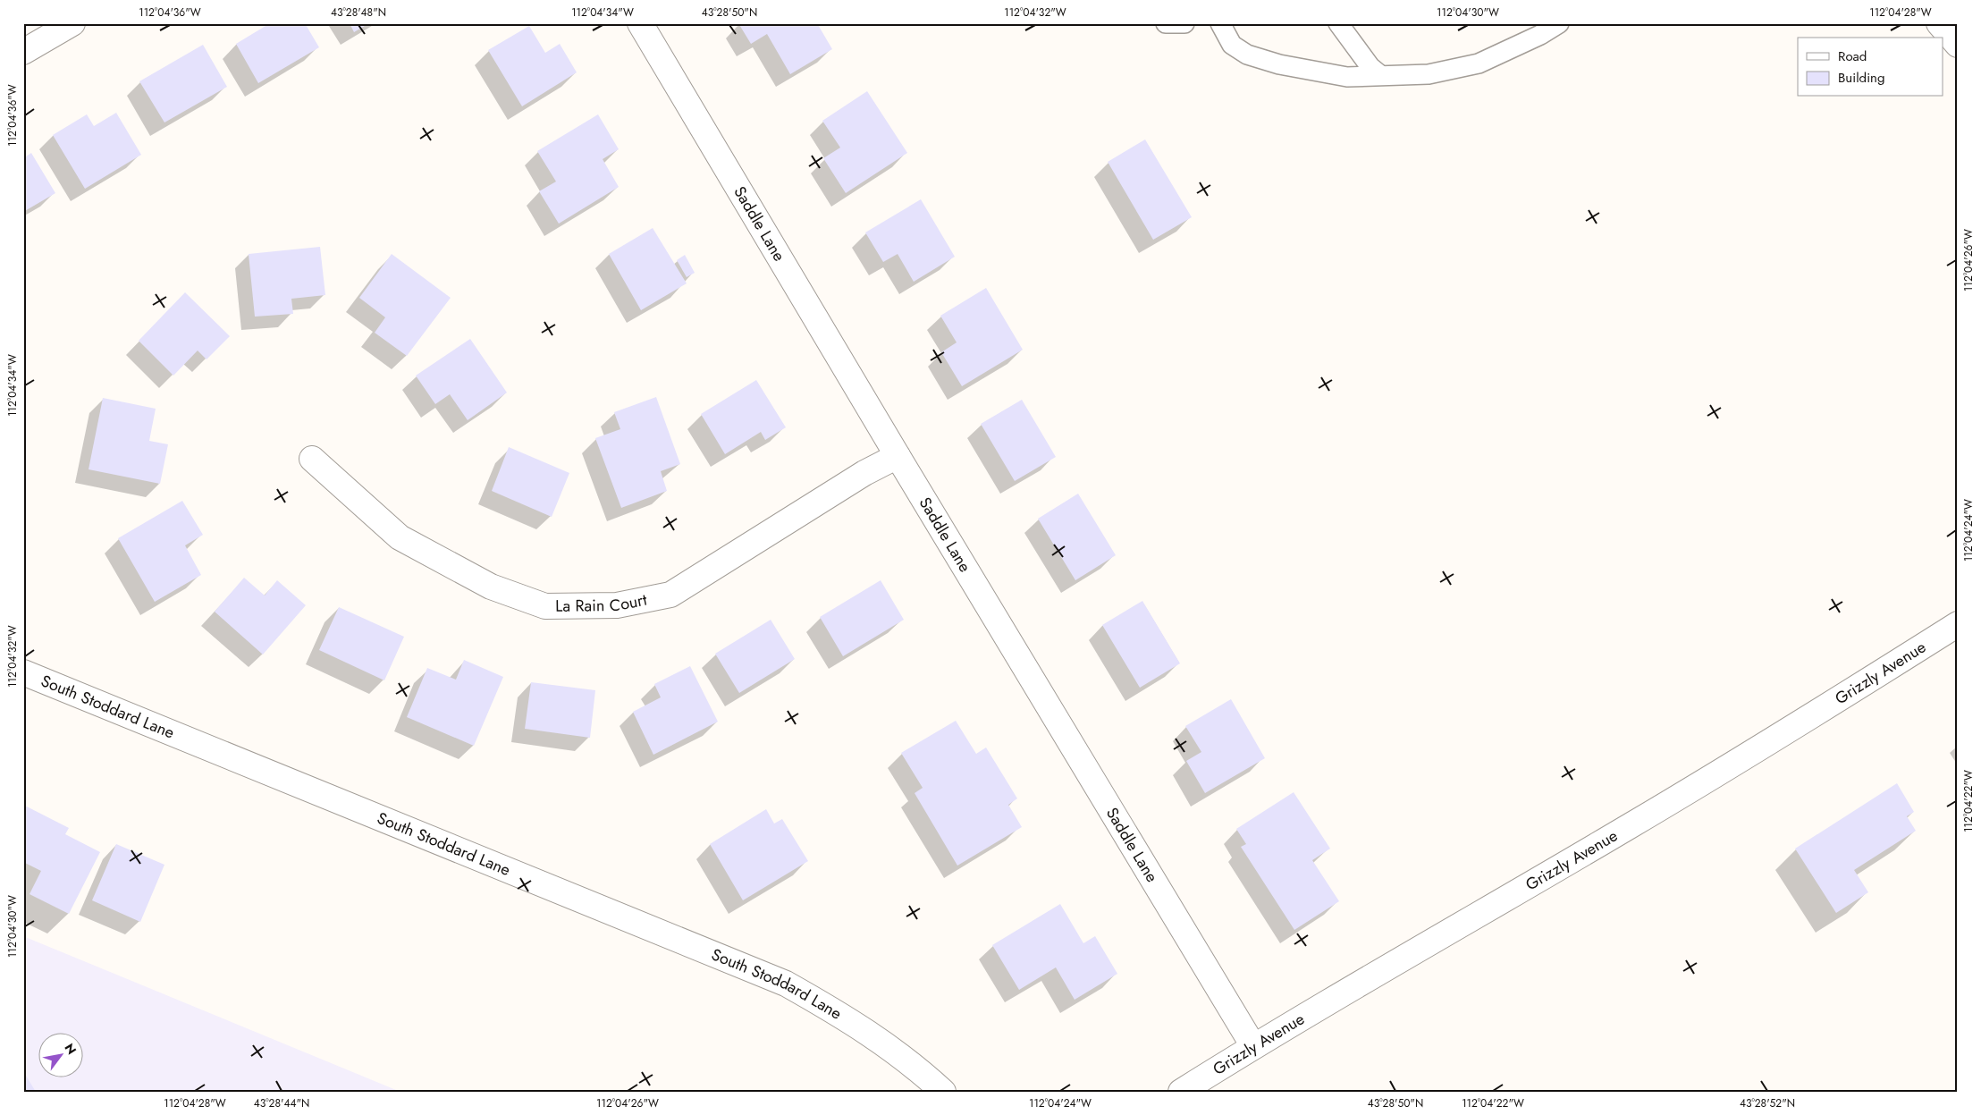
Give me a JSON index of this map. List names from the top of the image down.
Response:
{
  "streets": {
    "street": [
      "Saddle Lane",
      "La Rain Court",
      "Grizzly Avenue",
      "South Stoddard Lane"
    ]
  },
  "crossings": [
    ["Saddle Lane", "La Rain Court"],
    ["Saddle Lane", "Grizzly Avenue"]
  ],
  "legend": ["Road", "Building"],
  "north": "top right",
  "coordinates": [
    "112°04'36\"W",
    "43°28'48\"N",
    "112°04'34\"W",
    "43°28'50\"N",
    "112°04'32\"W",
    "112°04'30\"W",
    "112°04'28\"W",
    "112°04'26\"W",
    "112°04'24\"W",
    "112°04'22\"W",
    "43°28'44\"N",
    "43°28'52\"N"
  ]
}
